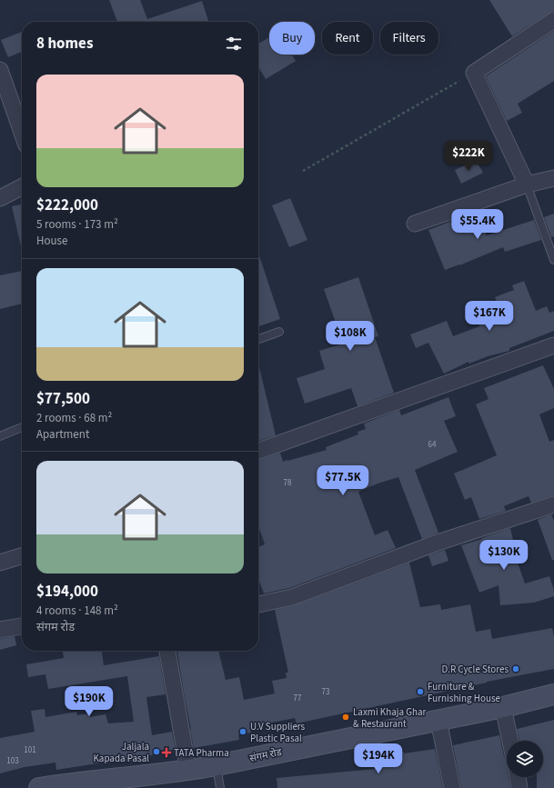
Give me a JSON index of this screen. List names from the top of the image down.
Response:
{
  "streets": {
    "street": ["संगम रोड"]
  },
  "places": {
    "other": [
      "D.R Cycle Stores",
      "Furniture & Furnishing House",
      "Laxmi Khaja Ghar & Restaurant",
      "U.V Suppliers Plastic Pasal",
      "Jaljala Kapada Pasal"
    ],
    "health": ["TATA Pharma"]
  },
  "house_numbers": [
    "64",
    "78",
    "73",
    "77",
    "101",
    "103"
  ],
  "page": {
    "chip": ["Buy", "Rent", "Filters"],
    "heading": "8 homes",
    "list": [
      {
        "name": "$222,000",
        "note": "5 rooms · 173 m² · House"
      },
      {
        "name": "$77,500",
        "note": "2 rooms · 68 m² · Apartment"
      },
      {
        "name": "$194,000",
        "note": "4 rooms · 148 m² · संगम रोड"
      }
    ],
    "price": [
      "$222K",
      "$55.4K",
      "$167K",
      "$108K",
      "$77.5K",
      "$130K",
      "$190K",
      "$194K"
    ]
  }
}
